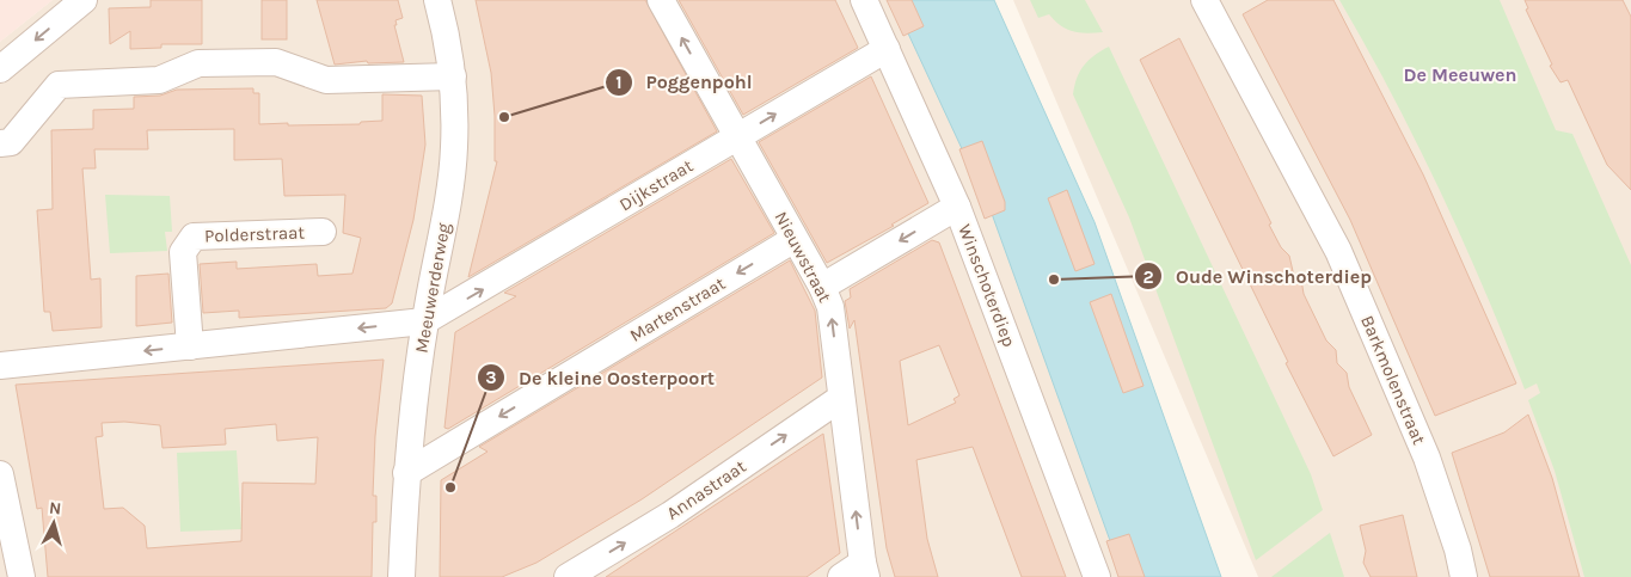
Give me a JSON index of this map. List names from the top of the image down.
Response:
{
  "streets": {
    "street": [
      "Dijkstraat",
      "Polderstraat",
      "Nieuwstraat",
      "Winschoterdiep",
      "Meeuwerderweg",
      "Martenstraat",
      "Barkmolenstraat",
      "Annastraat"
    ]
  },
  "crossings": [
    ["Dijkstraat", "Nieuwstraat"],
    ["Dijkstraat", "Winschoterdiep"],
    ["Dijkstraat", "Meeuwerderweg"],
    ["Nieuwstraat", "Martenstraat"],
    ["Nieuwstraat", "Annastraat"],
    ["Meeuwerderweg", "Martenstraat"]
  ],
  "one_way": [
    "Dijkstraat",
    "Nieuwstraat",
    "Martenstraat",
    "Annastraat"
  ],
  "districts": ["De Meeuwen"],
  "places": ["Poggenpohl", "Oude Winschoterdiep", "De kleine Oosterpoort"],
  "north": "top"
}
